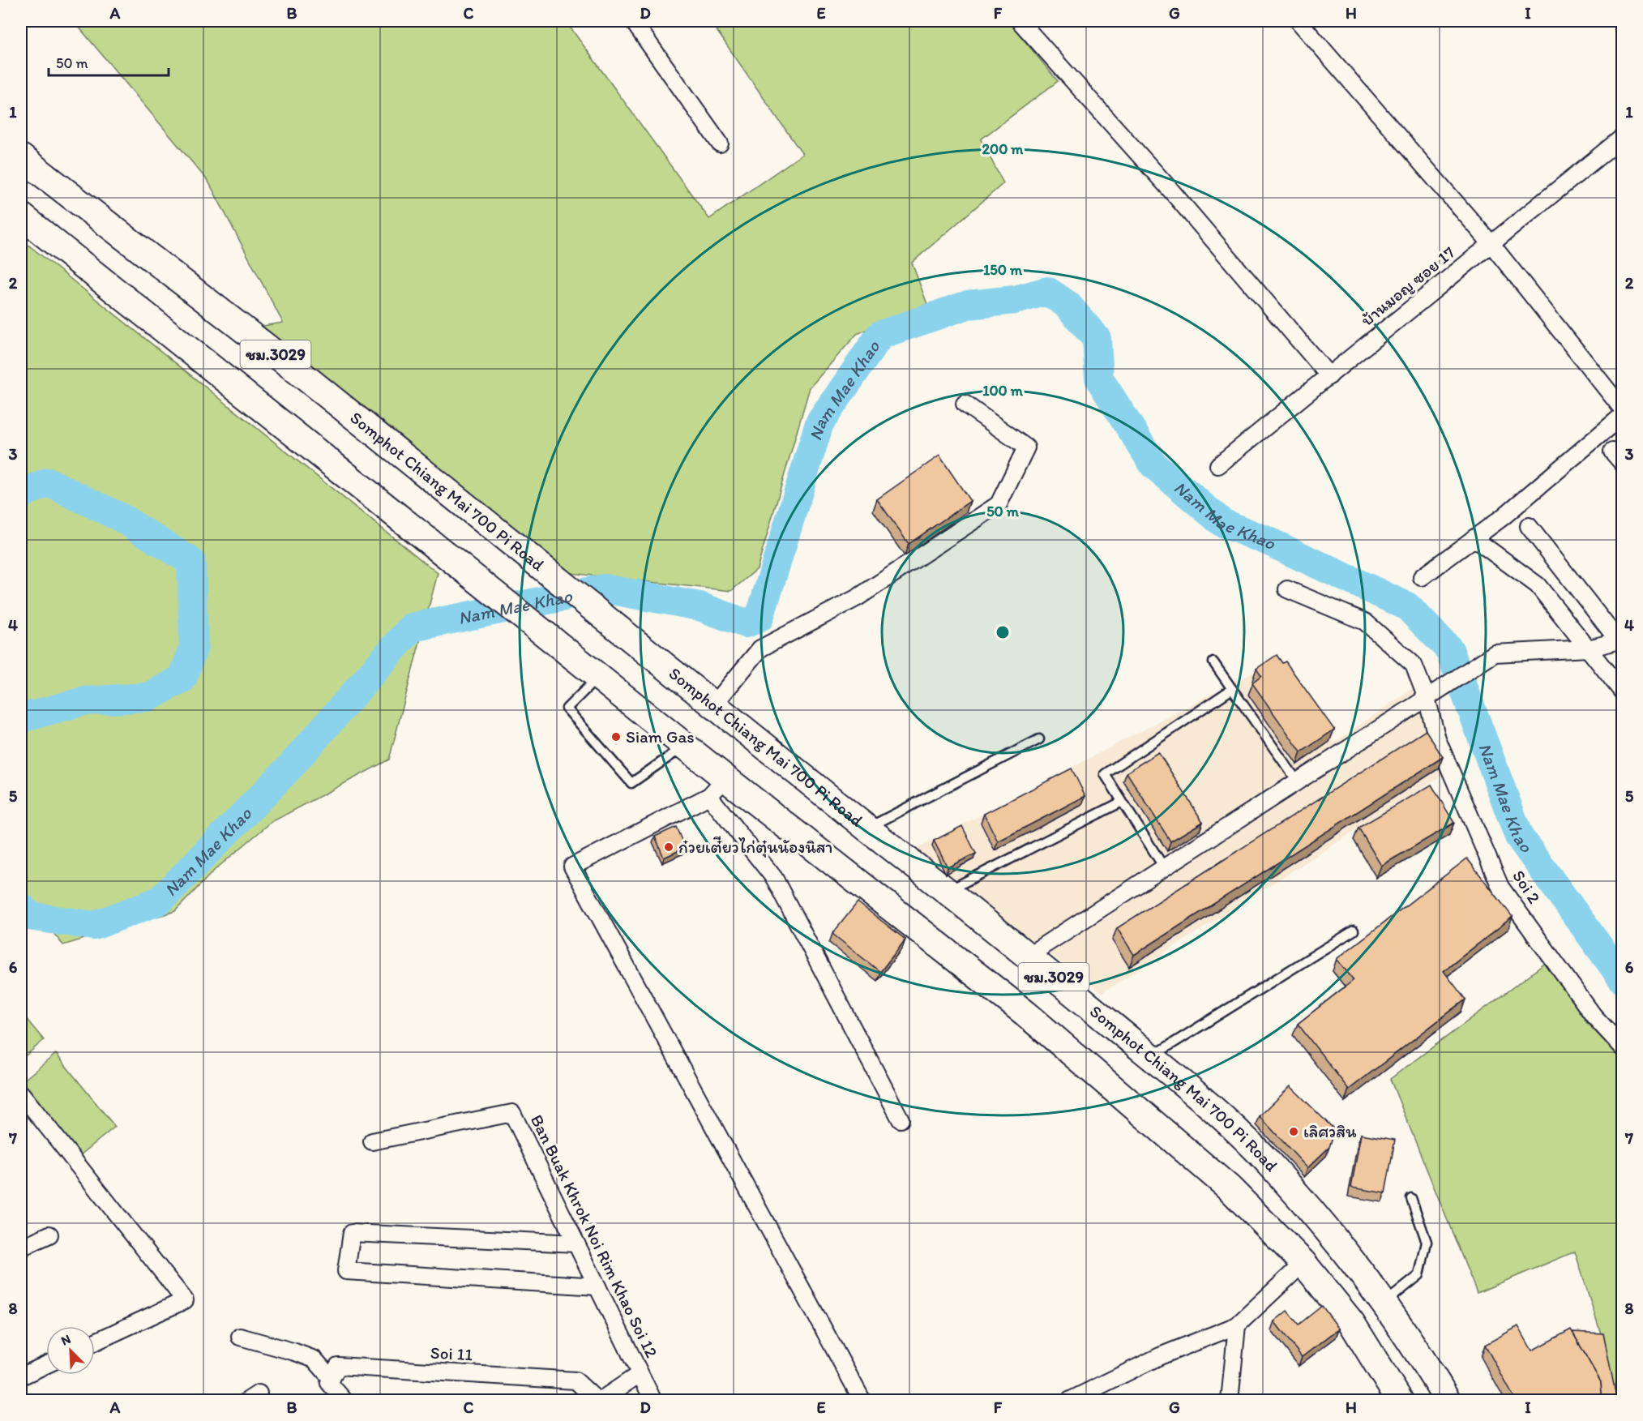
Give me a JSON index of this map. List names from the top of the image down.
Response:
{
  "streets": {
    "main road": ["ชม.3029", "Somphot Chiang Mai 700 Pi Road"],
    "street": [
      "บ้านมอญ ซอย 17",
      "Soi 2",
      "Ban Buak Khrok Noi Rim Khao Soi 12",
      "Soi 11"
    ]
  },
  "water": ["Nam Mae Khao"],
  "places": ["Siam Gas", "ก๋วยเต๋ียวไก่ตุ๋นนัองนิสา", "เลิศวสิน"],
  "scale_bar": "50 m",
  "north": "top left",
  "grid": {
    "columns": [
      "A",
      "B",
      "C",
      "D",
      "E",
      "F",
      "G",
      "H",
      "I"
    ],
    "rows": [
      "1",
      "2",
      "3",
      "4",
      "5",
      "6",
      "7",
      "8"
    ]
  },
  "rings": [
    "200 m",
    "150 m",
    "100 m",
    "50 m"
  ]
}
